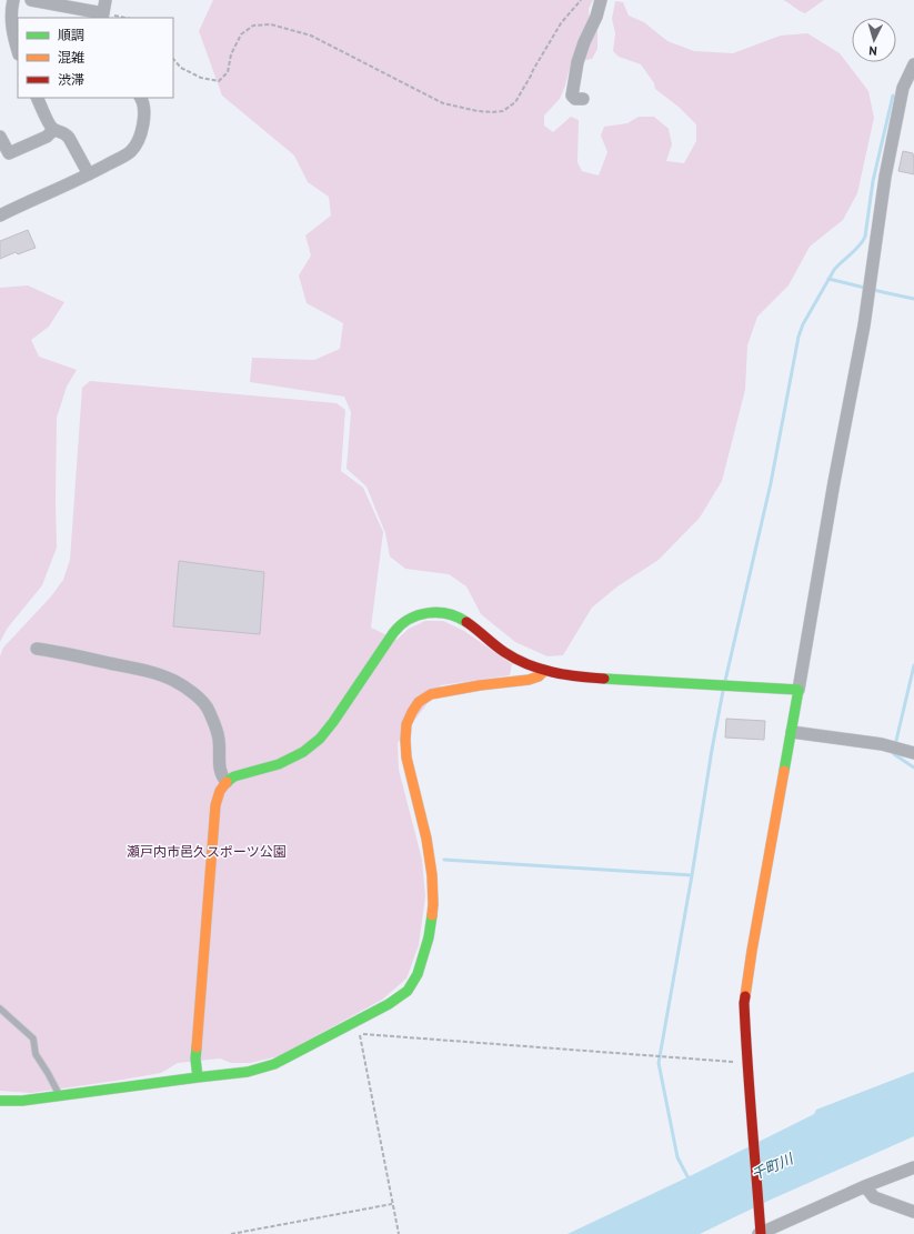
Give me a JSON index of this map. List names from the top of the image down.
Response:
{
  "water": ["千町川"],
  "parks": ["瀬戸内市邑久スポーツ公園"],
  "legend": ["順調", "混雑", "渋滞"],
  "north": "bottom"
}
